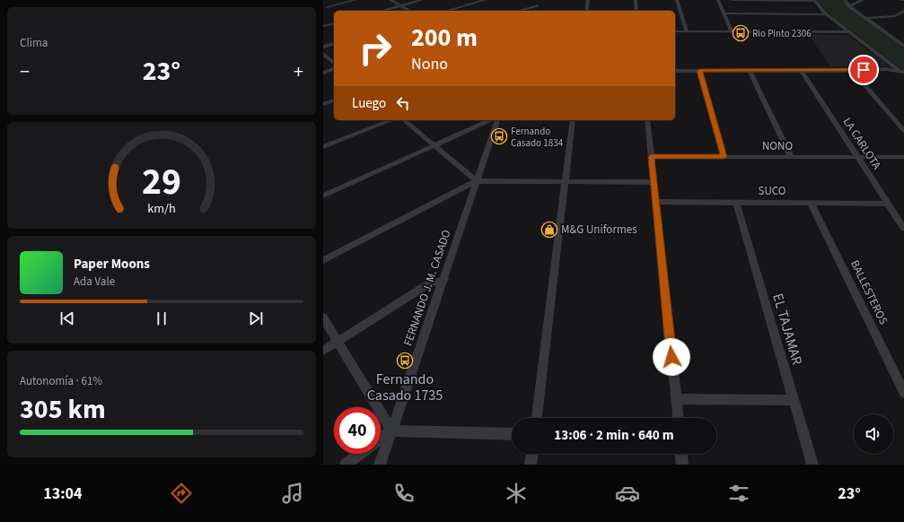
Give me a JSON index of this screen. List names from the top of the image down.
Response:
{
  "streets": {
    "street": [
      "LA CARLOTA",
      "NONO",
      "SUCO",
      "FERNANDO J. M. CASADO",
      "BALLESTEROS",
      "EL TAJAMAR"
    ]
  },
  "crossings": [
    ["LA CARLOTA", "NONO"],
    ["LA CARLOTA", "SUCO"],
    ["SUCO", "BALLESTEROS"],
    ["SUCO", "EL TAJAMAR"]
  ],
  "places": {
    "bus stop": ["Rio Pinto 2306", "Fernando Casado 1834", "Fernando Casado 1735"],
    "shop": ["M&G Uniformes"]
  },
  "page": {
    "tile": [
      "Clima",
      ["Autonomía · 61%", "305 km"]
    ],
    "turn": ["200 m", "Nono"],
    "heat": ["−", "23°", "+"],
    "then": "Luego",
    "song": ["Paper Moons", "Ada Vale"],
    "limit": "40",
    "trip": "13:06 · 2 min · 640 m",
    "tabs": ["13:04", "23°"],
    "gauge": ["29", "km/h"]
  }
}
